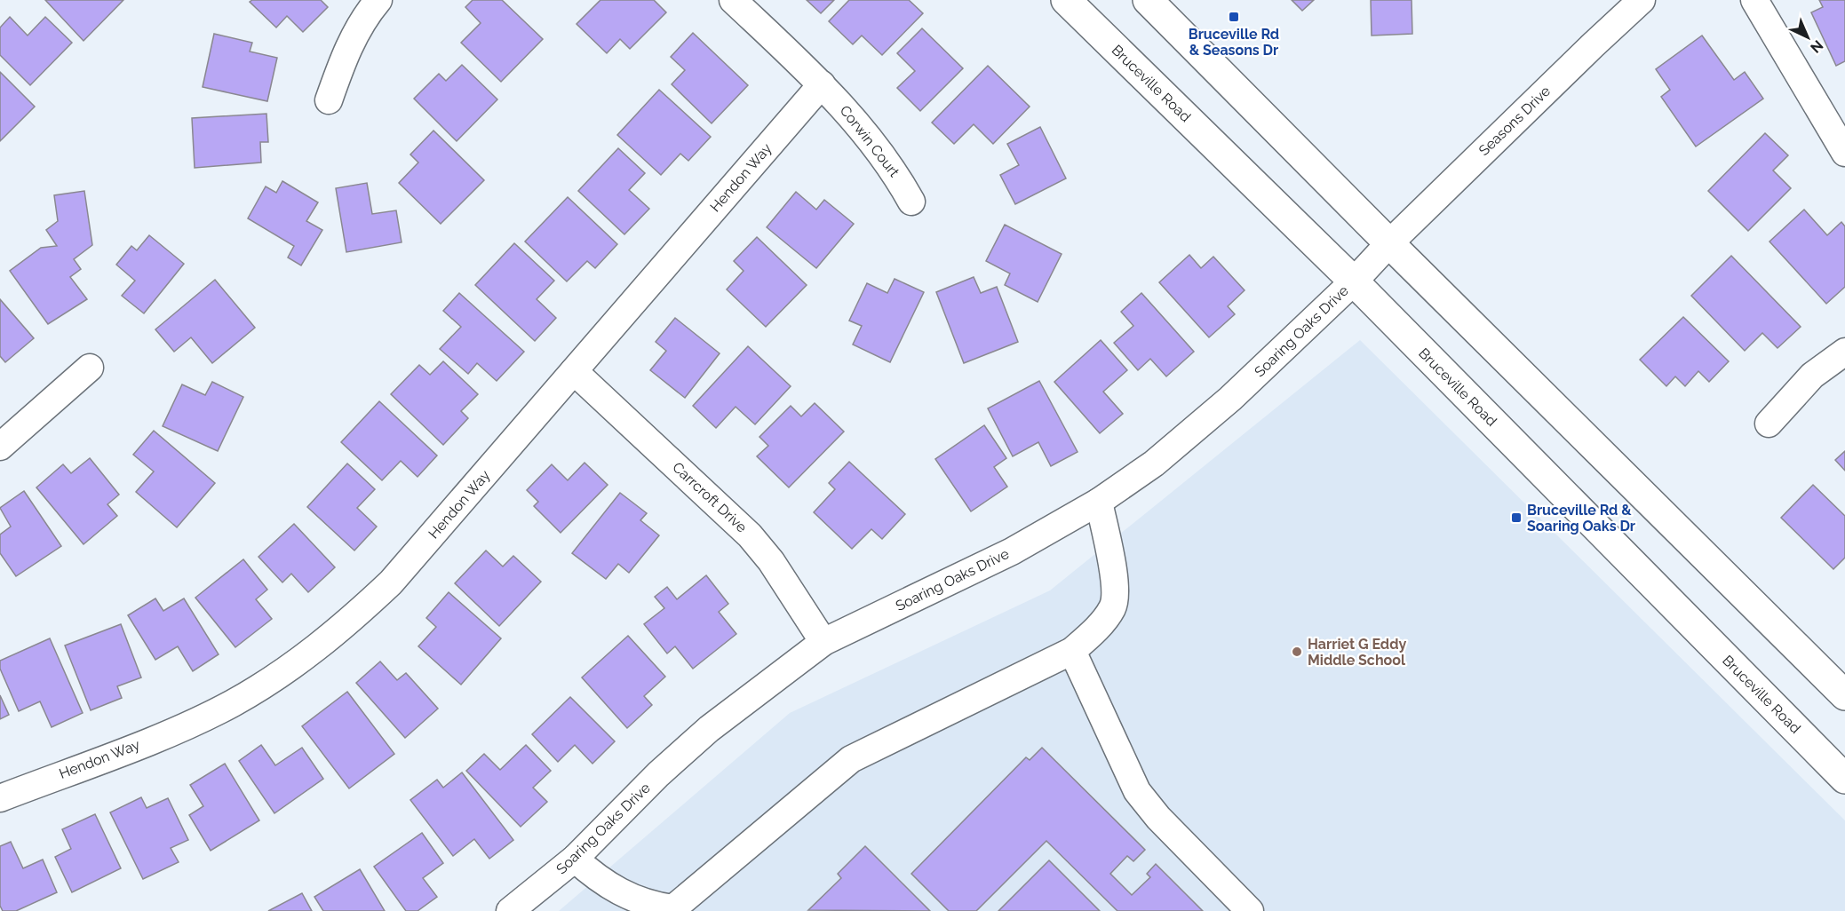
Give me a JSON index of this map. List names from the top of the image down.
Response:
{
  "streets": {
    "main road": ["Bruceville Road"],
    "street": [
      "Seasons Drive",
      "Corwin Court",
      "Hendon Way",
      "Soaring Oaks Drive",
      "Carrcroft Drive"
    ]
  },
  "crossings": [
    ["Bruceville Road", "Soaring Oaks Drive"],
    ["Seasons Drive", "Soaring Oaks Drive"],
    ["Corwin Court", "Hendon Way"],
    ["Hendon Way", "Carrcroft Drive"],
    ["Soaring Oaks Drive", "Carrcroft Drive"]
  ],
  "places": {
    "transit": ["Bruceville Rd & Seasons Dr", "Bruceville Rd & Soaring Oaks Dr"],
    "other": ["Harriet G Eddy Middle School"]
  },
  "north": "bottom right"
}
